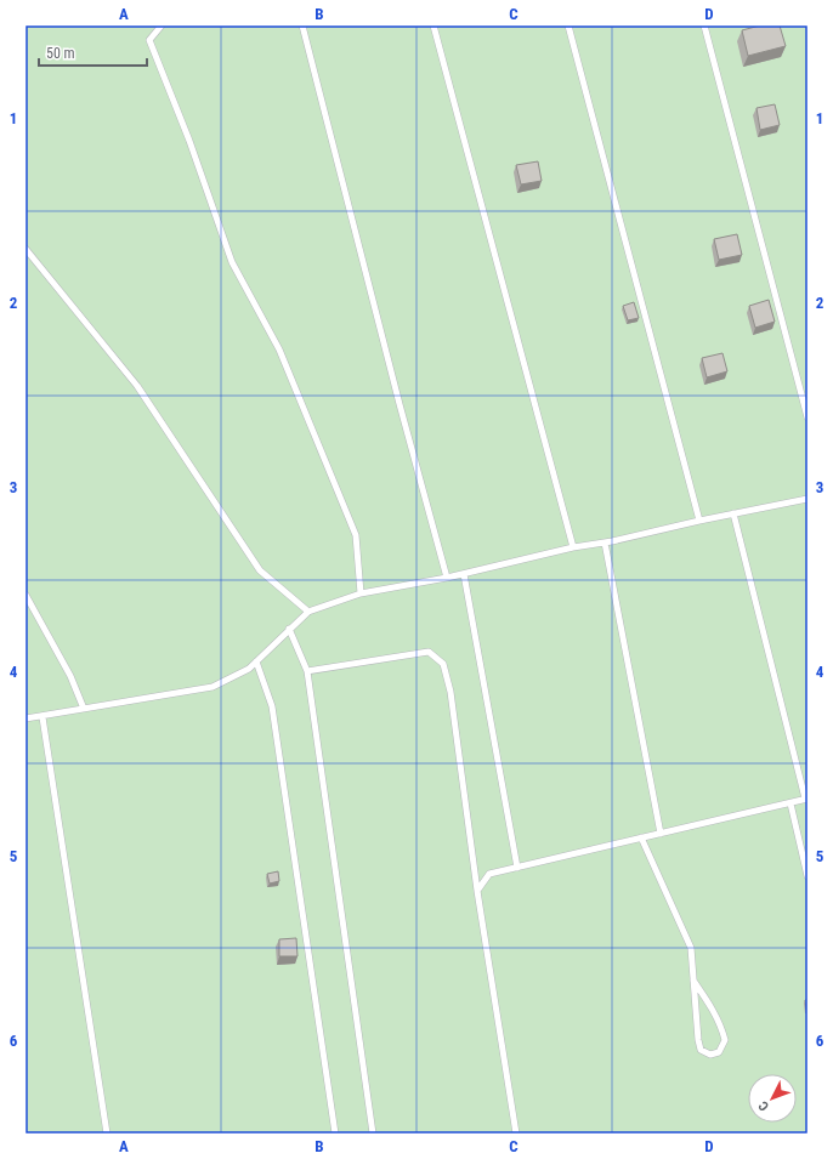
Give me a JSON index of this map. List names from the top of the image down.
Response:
{
  "scale_bar": "50 m",
  "north": "bottom left",
  "grid": {
    "columns": [
      "A",
      "B",
      "C",
      "D"
    ],
    "rows": [
      "1",
      "2",
      "3",
      "4",
      "5",
      "6"
    ]
  }
}
